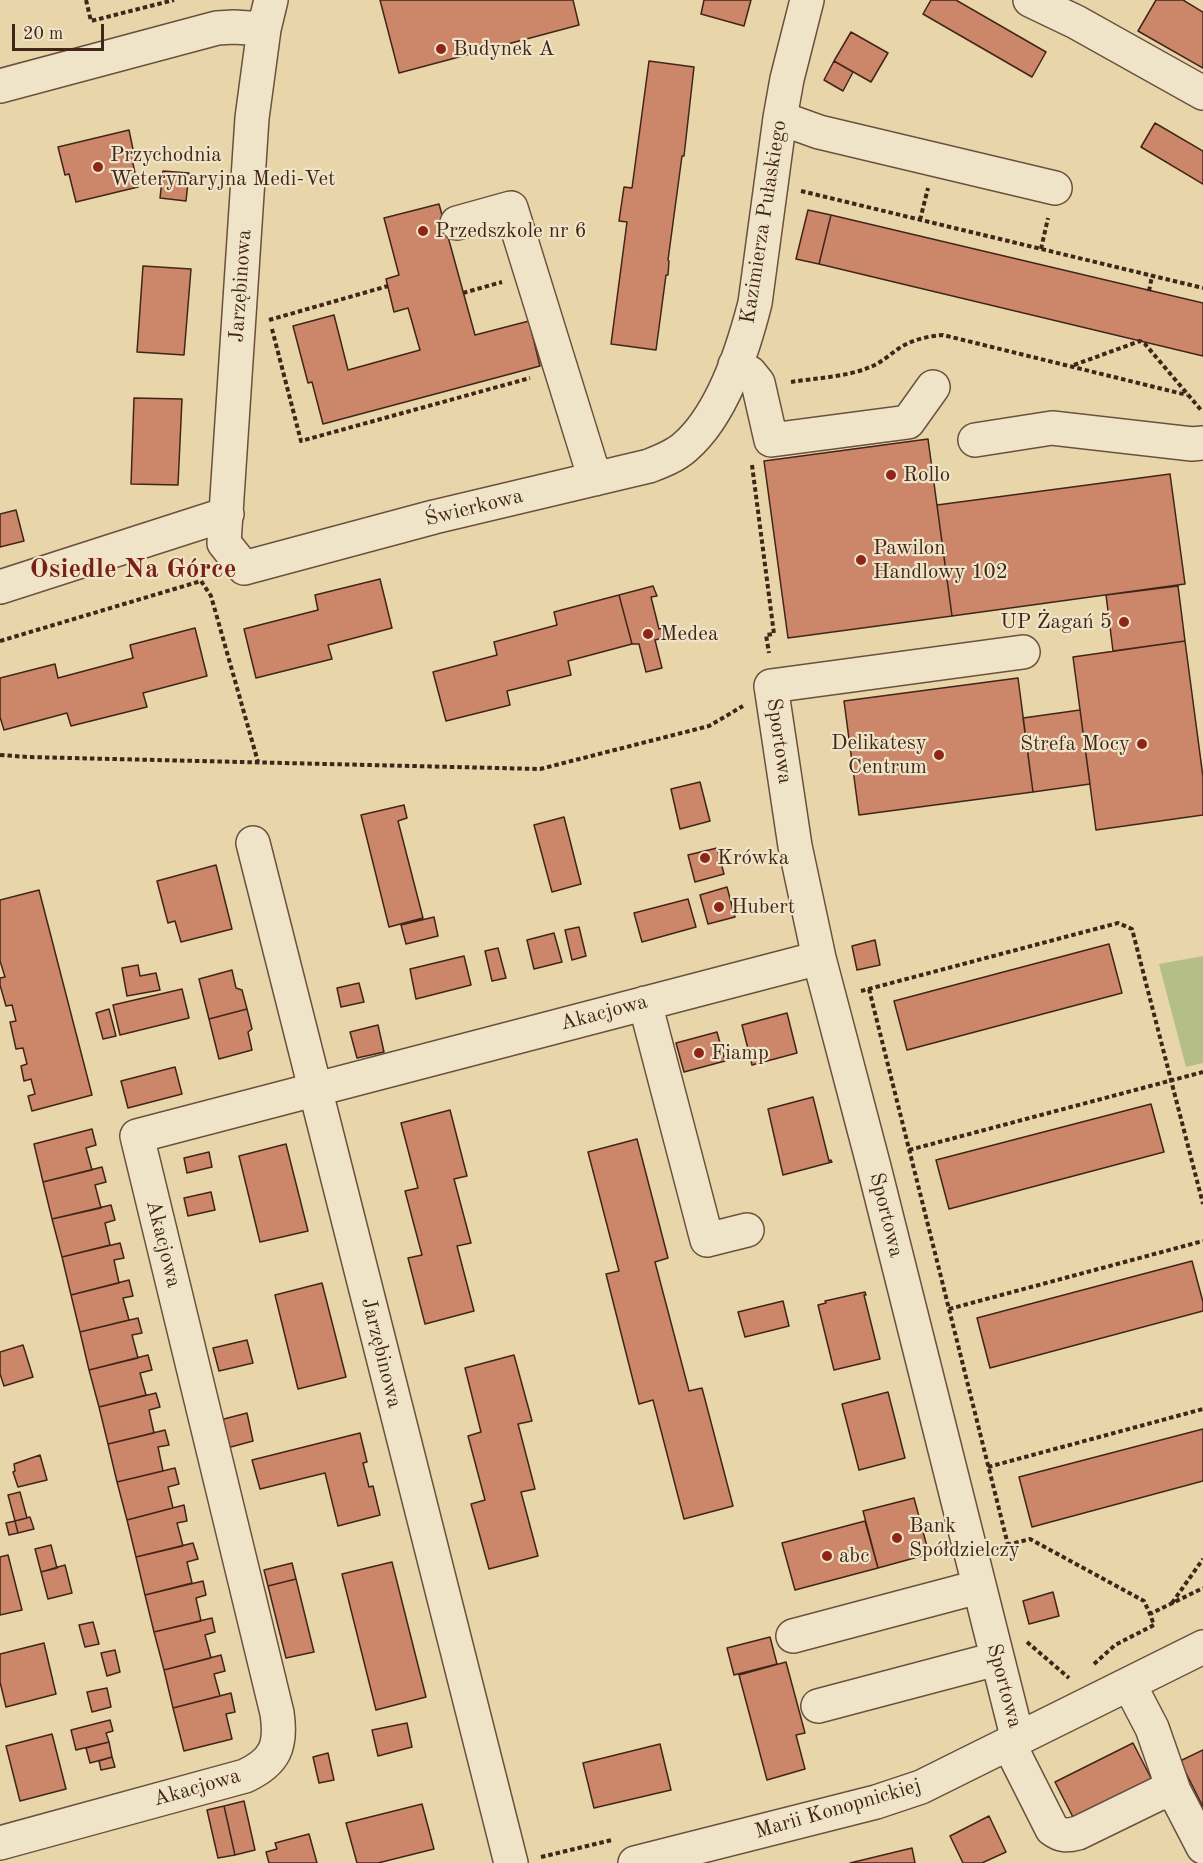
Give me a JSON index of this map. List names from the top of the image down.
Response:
{
  "streets": {
    "street": [
      "Kazimierza Pułaskiego",
      "Jarzębinowa",
      "Świerkowa",
      "Sportowa",
      "Akacjowa",
      "Marii Konopnickiej"
    ]
  },
  "crossings": [
    ["Kazimierza Pułaskiego", "Świerkowa"],
    ["Jarzębinowa", "Świerkowa"],
    ["Jarzębinowa", "Akacjowa"],
    ["Sportowa", "Akacjowa"],
    ["Sportowa", "Marii Konopnickiej"]
  ],
  "districts": ["Osiedle Na Górce"],
  "places": [
    "Budynek A",
    "Przychodnia Weterynaryjna Medi-Vet",
    "Przedszkole nr 6",
    "Rollo",
    "Pawilon Handlowy 102",
    "UP Żagań 5",
    "Medea",
    "Strefa Mocy",
    "Delikatesy Centrum",
    "Krówka",
    "Hubert",
    "Fiamp",
    "Bank Spółdzielczy",
    "abc"
  ],
  "scale_bar": "20 m"
}
